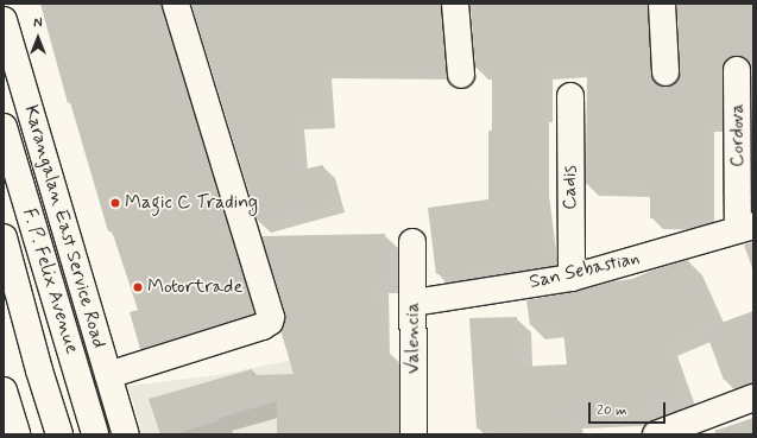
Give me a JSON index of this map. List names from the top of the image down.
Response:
{
  "streets": {
    "street": [
      "Cordova",
      "Cadis",
      "Karangalan East Service Road",
      "San Sebastian",
      "F. P. Felix Avenue",
      "Valencia"
    ]
  },
  "crossings": [
    ["Cordova", "San Sebastian"],
    ["Cadis", "San Sebastian"],
    ["San Sebastian", "Valencia"]
  ],
  "places": ["Magic C Trading", "Motortrade"],
  "scale_bar": "20 m",
  "north": "top"
}
